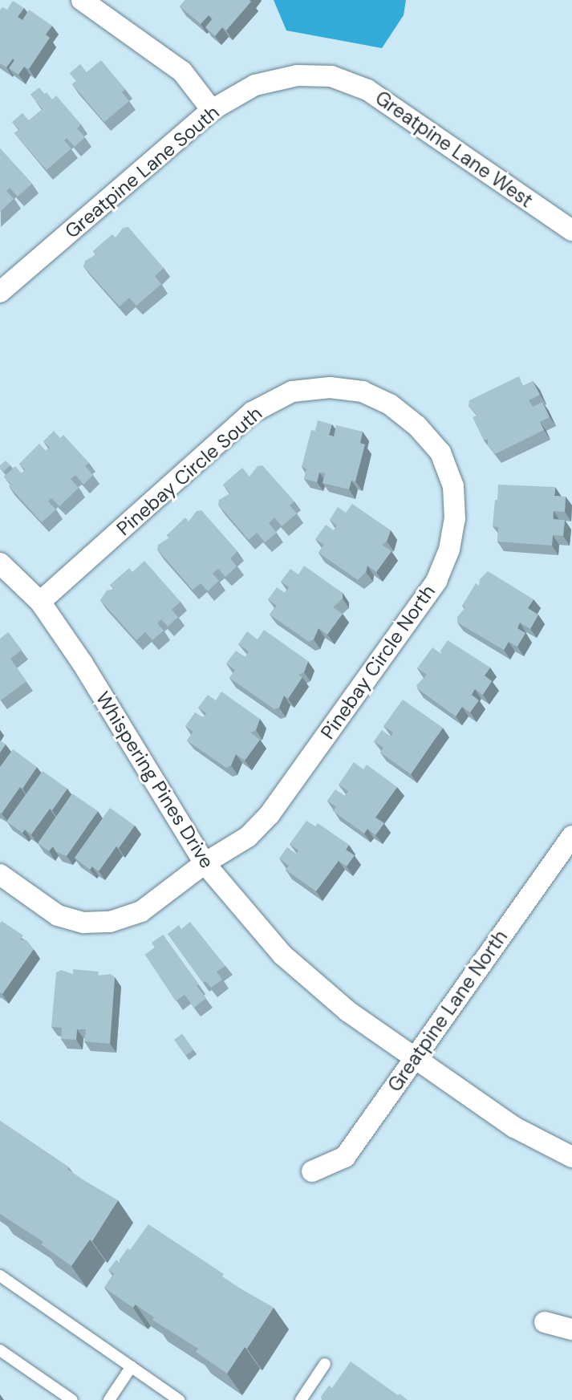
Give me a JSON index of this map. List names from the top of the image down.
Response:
{
  "streets": {
    "street": [
      "Greatpine Lane West",
      "Greatpine Lane South",
      "Pinebay Circle South",
      "Pinebay Circle North",
      "Whispering Pines Drive",
      "Greatpine Lane North"
    ]
  },
  "crossings": [
    ["Greatpine Lane West", "Greatpine Lane South"],
    ["Pinebay Circle South", "Pinebay Circle North"],
    ["Pinebay Circle South", "Whispering Pines Drive"],
    ["Pinebay Circle North", "Whispering Pines Drive"],
    ["Whispering Pines Drive", "Greatpine Lane North"]
  ]
}
